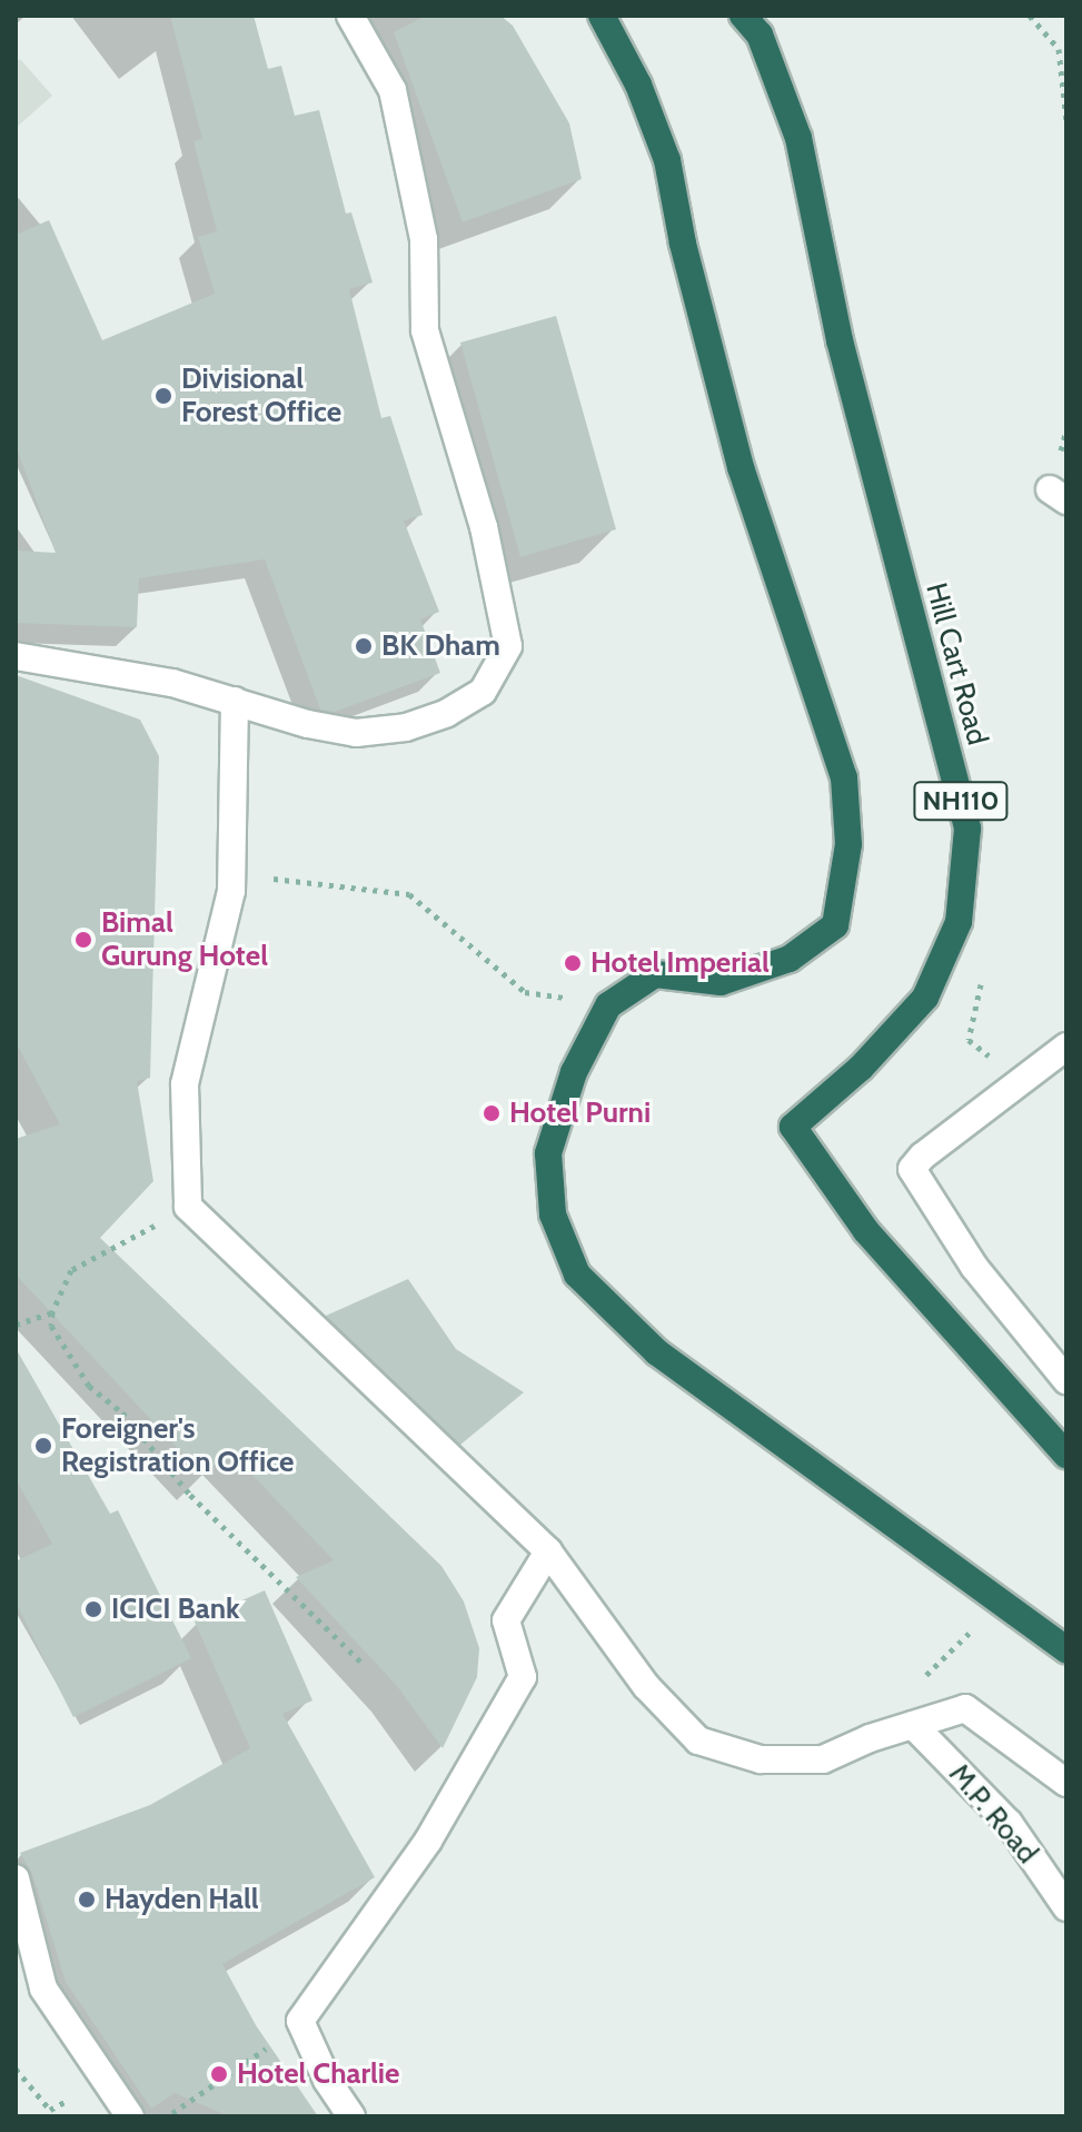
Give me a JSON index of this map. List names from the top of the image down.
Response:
{
  "streets": {
    "highway": ["Hill Cart Road", "NH110"],
    "street": ["M.P. Road"]
  },
  "places": [
    "Divisional Forest Office",
    "BK Dham",
    "Bimal Gurung Hotel",
    "Hotel Imperial",
    "Hotel Purni",
    "Foreigner's Registration Office",
    "ICICI Bank",
    "Hayden Hall",
    "Hotel Charlie"
  ]
}
